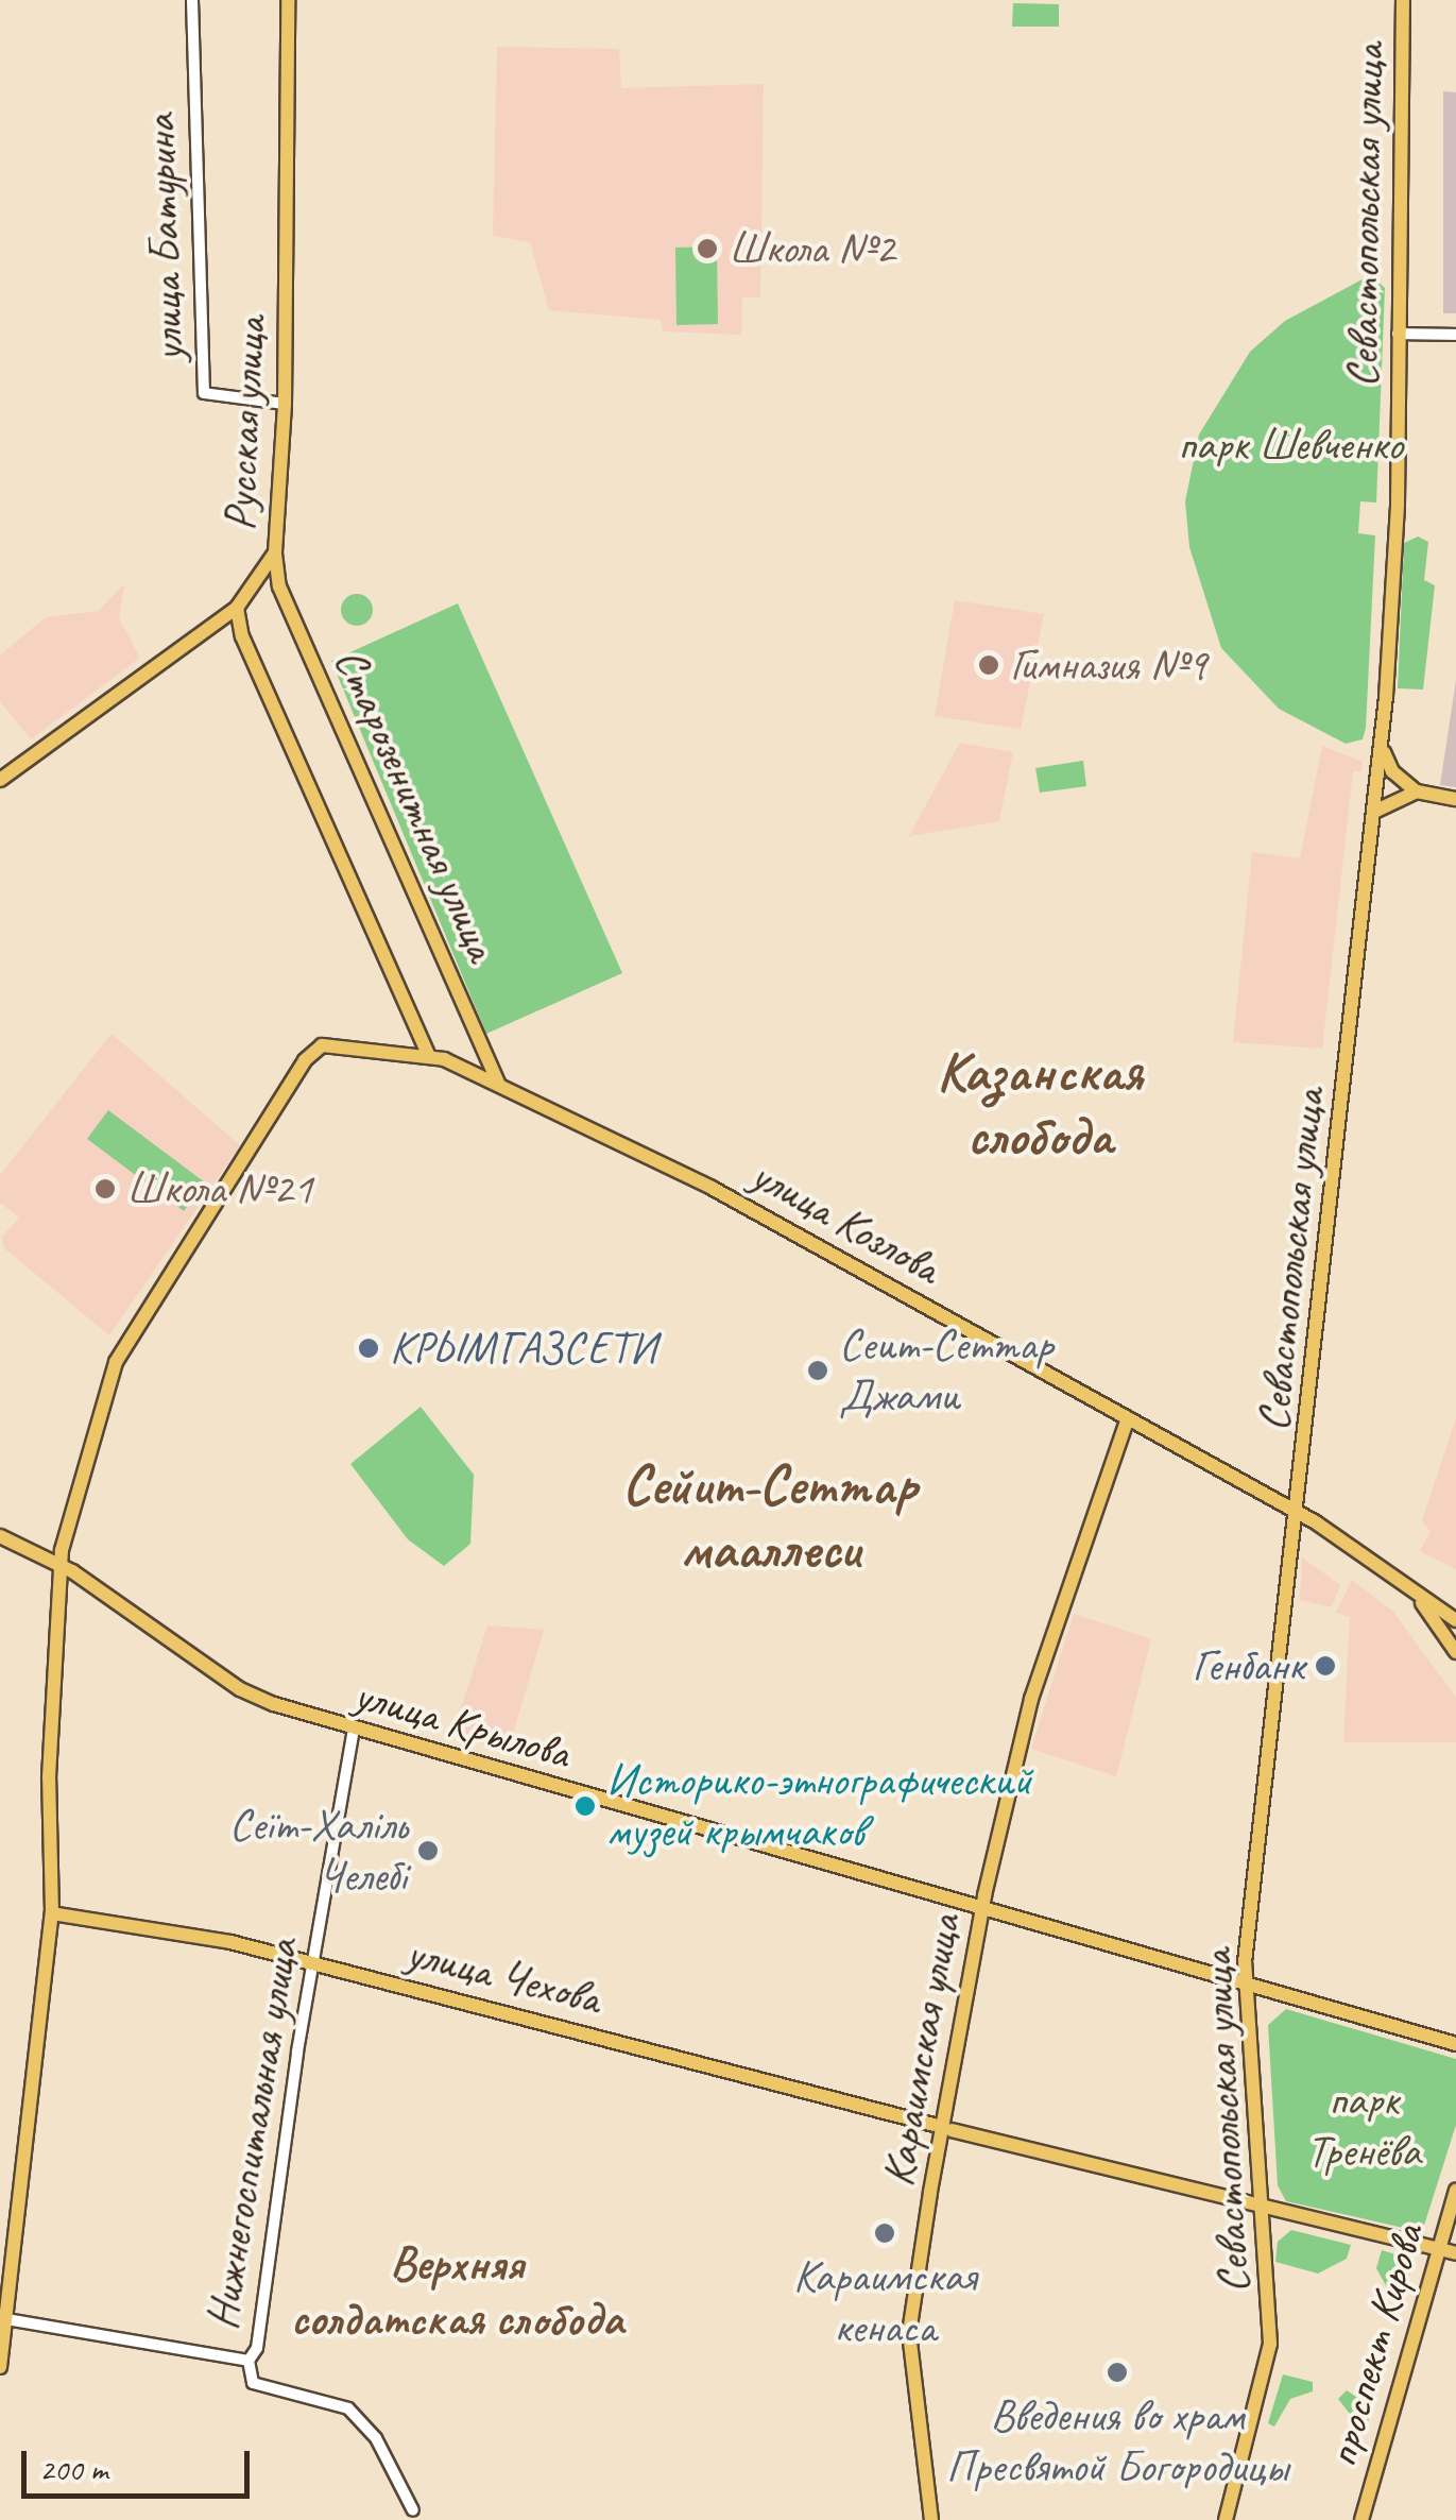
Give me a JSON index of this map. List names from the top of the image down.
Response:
{
  "streets": {
    "main road": [
      "Севастопольская улица",
      "Русская улица",
      "Старозенитная улица",
      "улица Козлова",
      "улица Крылова",
      "улица Чехова",
      "Караимская улица",
      "проспект Кирова"
    ],
    "street": ["улица Батурина", "Нижнегоспитальная улица"]
  },
  "crossings": [
    ["Севастопольская улица", "улица Козлова"],
    ["Севастопольская улица", "улица Крылова"],
    ["улица Батурина", "Русская улица"],
    ["Русская улица", "Старозенитная улица"],
    ["Старозенитная улица", "улица Козлова"],
    ["улица Козлова", "улица Крылова"],
    ["улица Козлова", "Караимская улица"],
    ["улица Крылова", "Караимская улица"],
    ["улица Крылова", "Нижнегоспитальная улица"],
    ["улица Чехова", "Нижнегоспитальная улица"]
  ],
  "districts": ["Казанская слобода", "Сейит-Сеттар мааллеси", "Верхняя солдатская слобода"],
  "parks": ["парк Шевченко", "парк Тренёва"],
  "places": [
    "Школа №2",
    "Гимназия №9",
    "Школа №21",
    "КРЫМГАЗСЕТИ",
    "Сеит-Сеттар Джами",
    "Генбанк",
    "Историко-этнографический музей крымчаков",
    "Сеїт-Халіль Челебі",
    "Караимская кенаса",
    "Введения во храм Пресвятой Богородицы"
  ],
  "scale_bar": "200 m"
}
